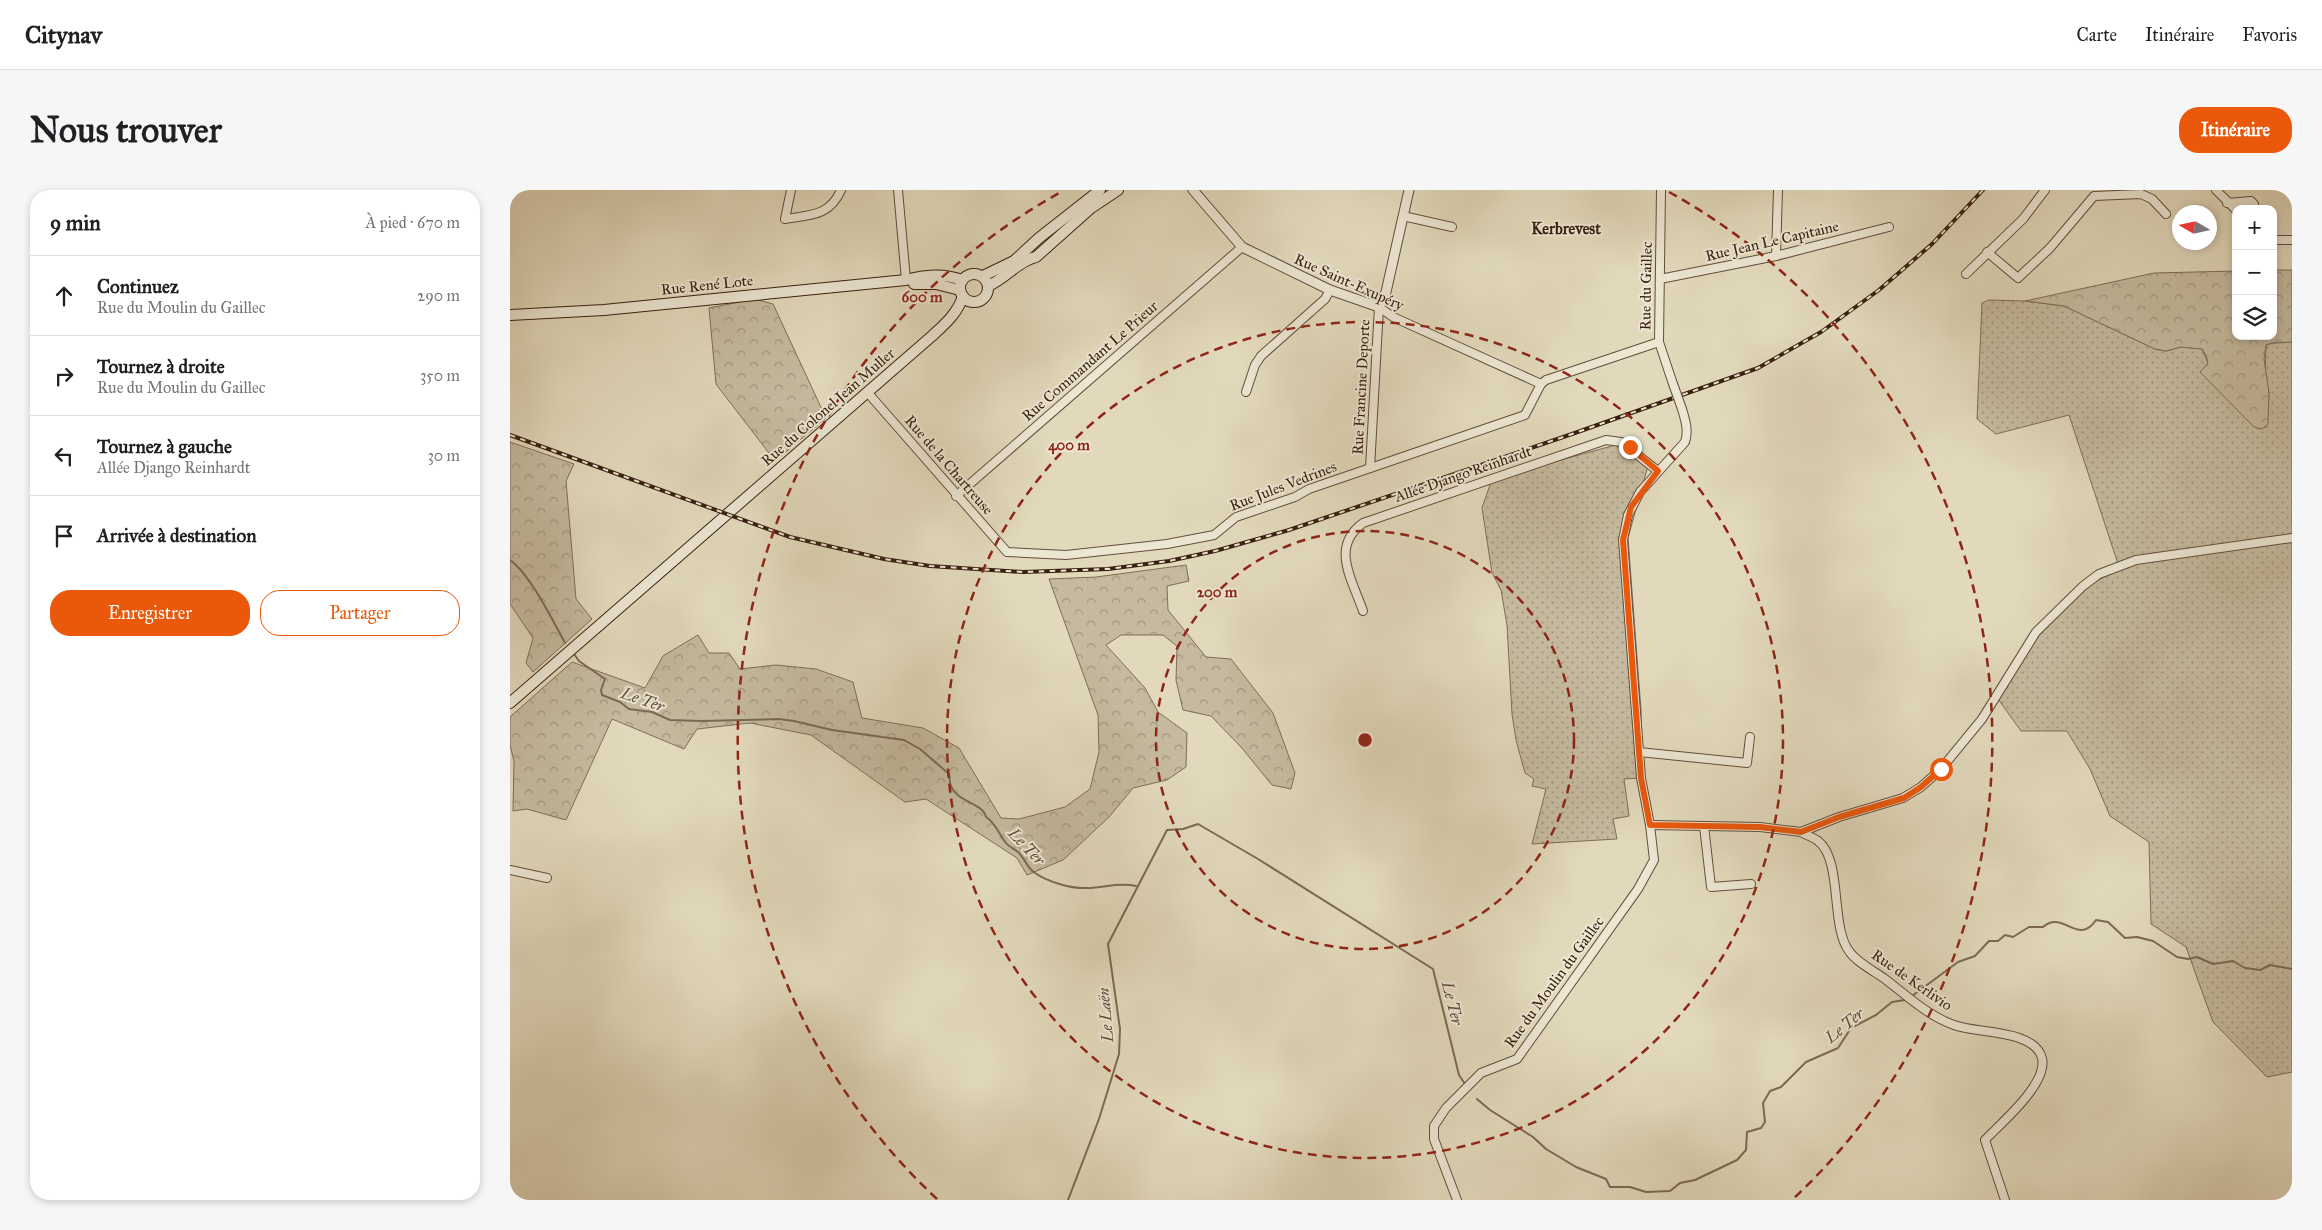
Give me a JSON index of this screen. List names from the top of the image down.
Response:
{
  "streets": {
    "main road": ["Rue René Lote", "Rue du Colonel Jean Muller"],
    "street": [
      "Rue Jean Le Capitaine",
      "Rue Saint-Exupéry",
      "Rue du Gaillec",
      "Rue Commandant Le Prieur",
      "Rue Francine Deporte",
      "Rue de la Chartreuse",
      "Allée Django Reinhardt",
      "Rue Jules Vedrines",
      "Rue de Kerlivio",
      "Rue du Moulin du Gaillec"
    ]
  },
  "crossings": [
    ["Rue Jean Le Capitaine", "Rue du Gaillec"],
    ["Rue Saint-Exupéry", "Rue Commandant Le Prieur"],
    ["Rue Saint-Exupéry", "Rue Francine Deporte"],
    ["Rue Saint-Exupéry", "Rue Jules Vedrines"],
    ["Rue René Lote", "Rue du Colonel Jean Muller"],
    ["Rue du Gaillec", "Rue du Moulin du Gaillec"],
    ["Rue Commandant Le Prieur", "Rue de la Chartreuse"],
    ["Rue Francine Deporte", "Rue Jules Vedrines"],
    ["Rue du Colonel Jean Muller", "Rue de la Chartreuse"],
    ["Rue de la Chartreuse", "Rue Jules Vedrines"],
    ["Allée Django Reinhardt", "Rue du Moulin du Gaillec"]
  ],
  "districts": ["Kerbrevest"],
  "water": ["Le Ter", "Le Laën"],
  "north": "left",
  "page": {
    "header": "Citynav",
    "nav": ["Carte", "Itinéraire", "Favoris"],
    "buttons": [
      "Itinéraire",
      ["Enregistrer", "Partager"]
    ],
    "title": "Nous trouver",
    "heading": ["9 min", "À pied · 670 m"],
    "map_buttons": ["+", "−"],
    "list": [
      ["Continuez", "Rue du Moulin du Gaillec", "290 m"],
      ["Tournez à droite", "Rue du Moulin du Gaillec", "350 m"],
      ["Tournez à gauche", "Allée Django Reinhardt", "30 m"],
      "Arrivée à destination"
    ]
  },
  "rings": ["600 m", "400 m", "200 m"]
}
